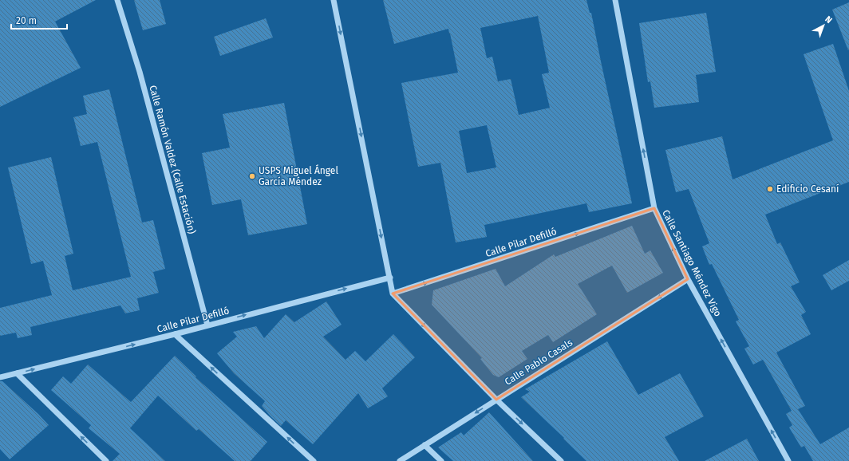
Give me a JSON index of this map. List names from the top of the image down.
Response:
{
  "streets": {
    "street": [
      "Calle Ramón Valdez (Calle Estación)",
      "Calle Pilar Defilló",
      "Calle Santiago Méndez Vigo",
      "Calle Pablo Casals"
    ]
  },
  "crossings": [
    ["Calle Ramón Valdez (Calle Estación)", "Calle Pilar Defilló"],
    ["Calle Pilar Defilló", "Calle Santiago Méndez Vigo"],
    ["Calle Santiago Méndez Vigo", "Calle Pablo Casals"]
  ],
  "one_way": ["Calle Pilar Defilló", "Calle Santiago Méndez Vigo", "Calle Pablo Casals"],
  "places": ["USPS Miguel Ángel García Méndez", "Edificio Cesaní"],
  "scale_bar": "20 m",
  "north": "top right"
}
